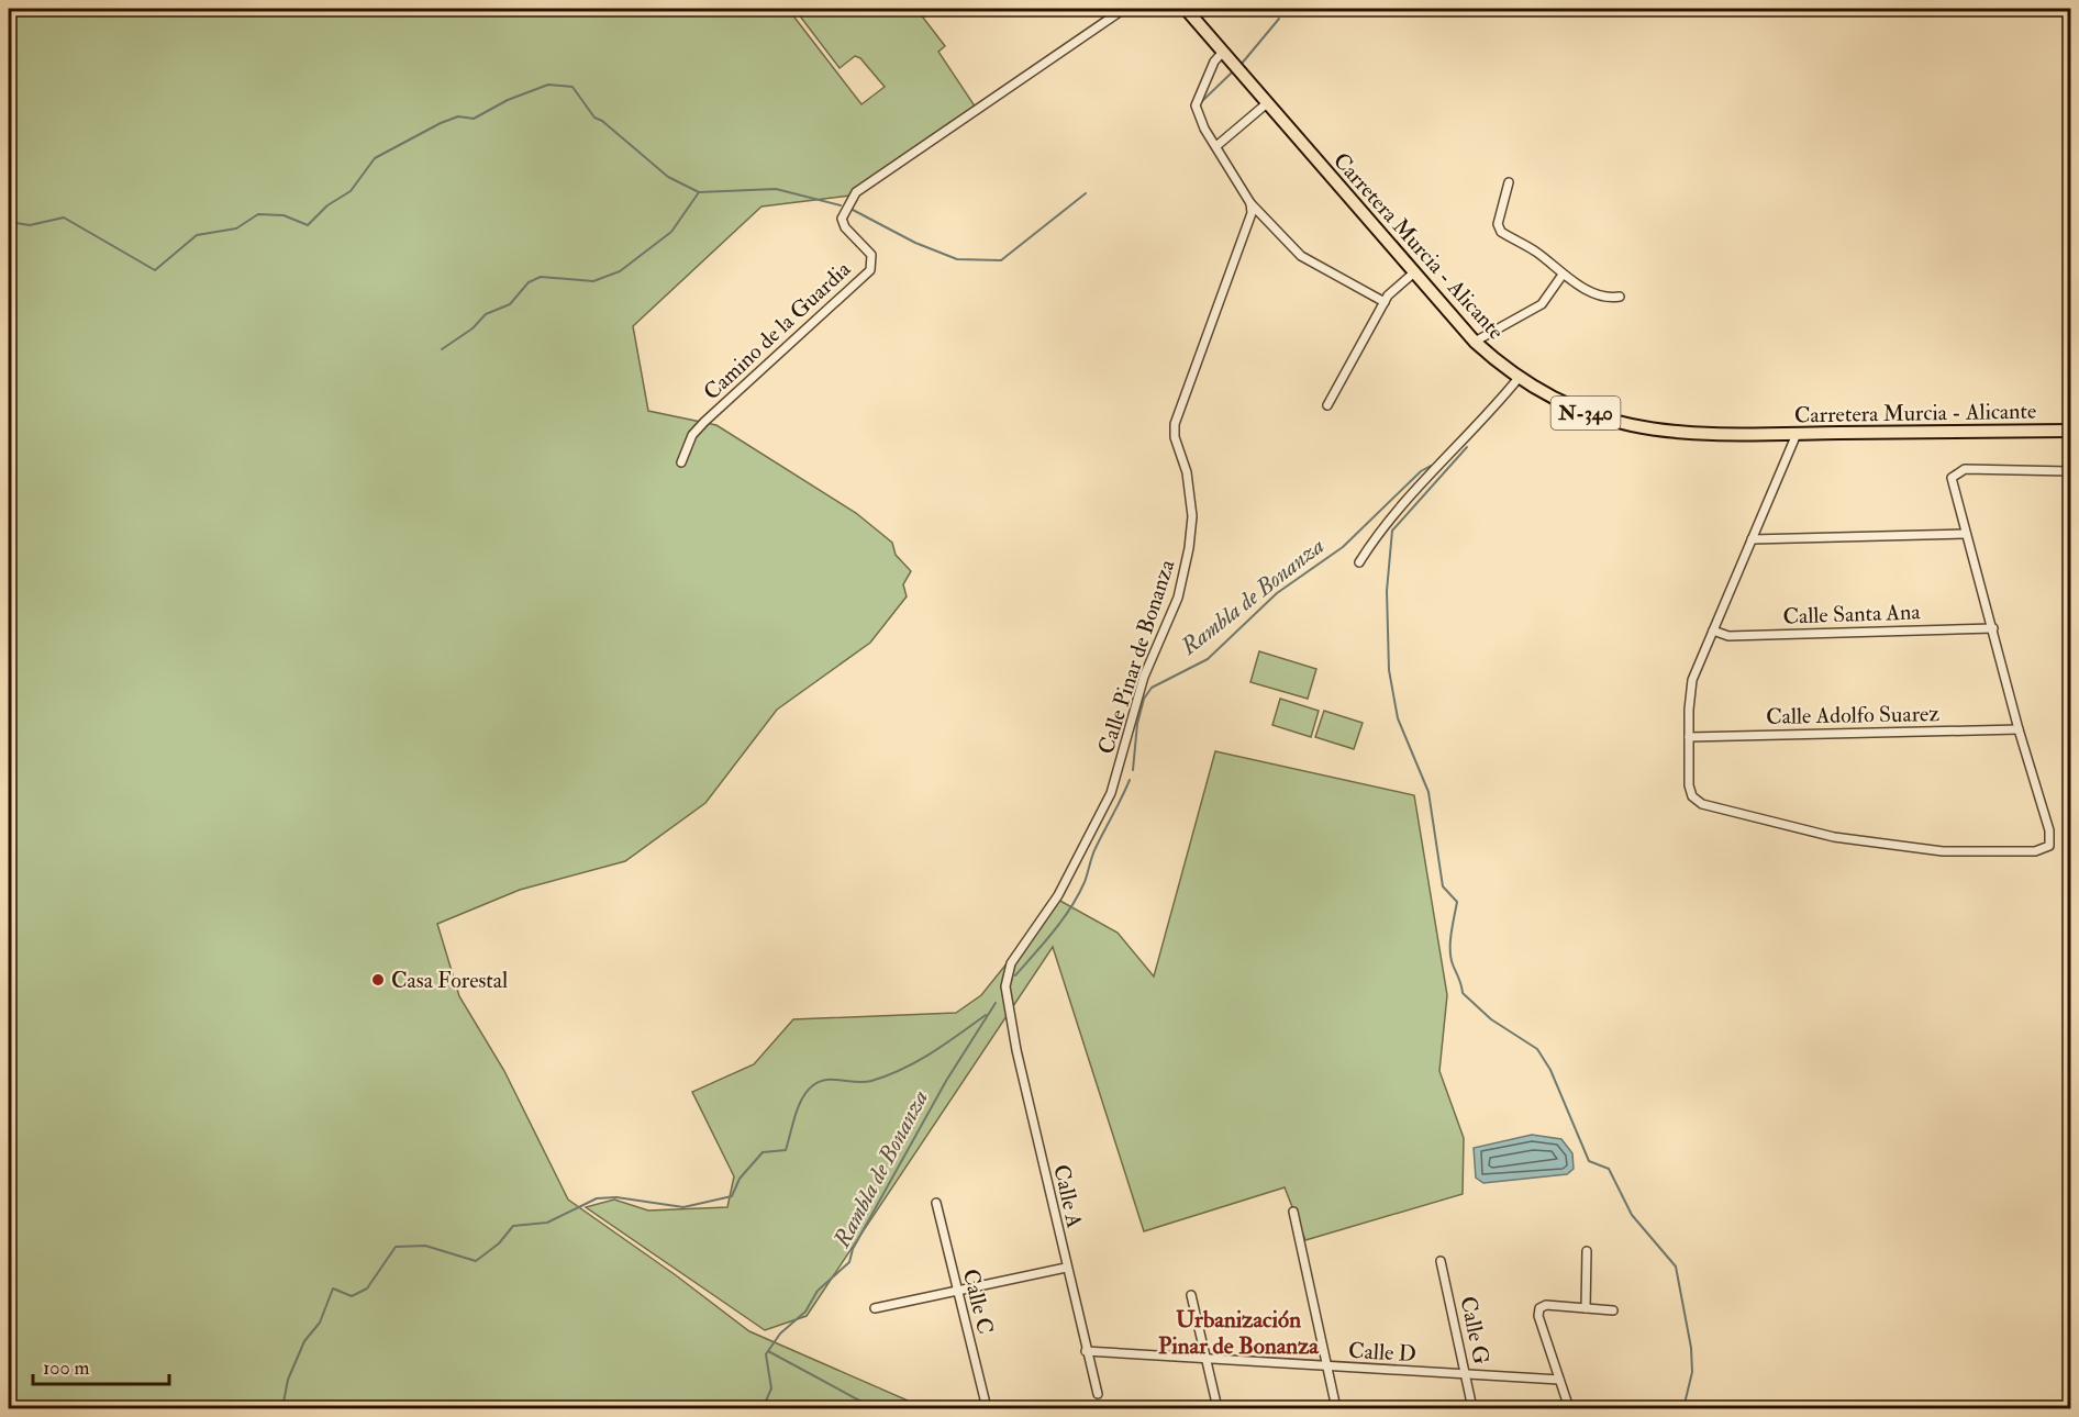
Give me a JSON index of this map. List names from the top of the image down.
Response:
{
  "streets": {
    "highway": ["Carretera Murcia - Alicante", "N-340"],
    "street": [
      "Camino de la Guardia",
      "Calle Santa Ana",
      "Calle Pinar de Bonanza",
      "Calle Adolfo Suarez",
      "Calle A",
      "Calle C",
      "Calle G",
      "Calle D"
    ]
  },
  "crossings": [
    ["Calle Pinar de Bonanza", "Calle A"],
    ["Calle A", "Calle D"],
    ["Calle G", "Calle D"]
  ],
  "districts": ["Urbanización Pinar de Bonanza"],
  "water": ["Rambla de Bonanza"],
  "places": ["Casa Forestal"],
  "scale_bar": "100 m"
}
